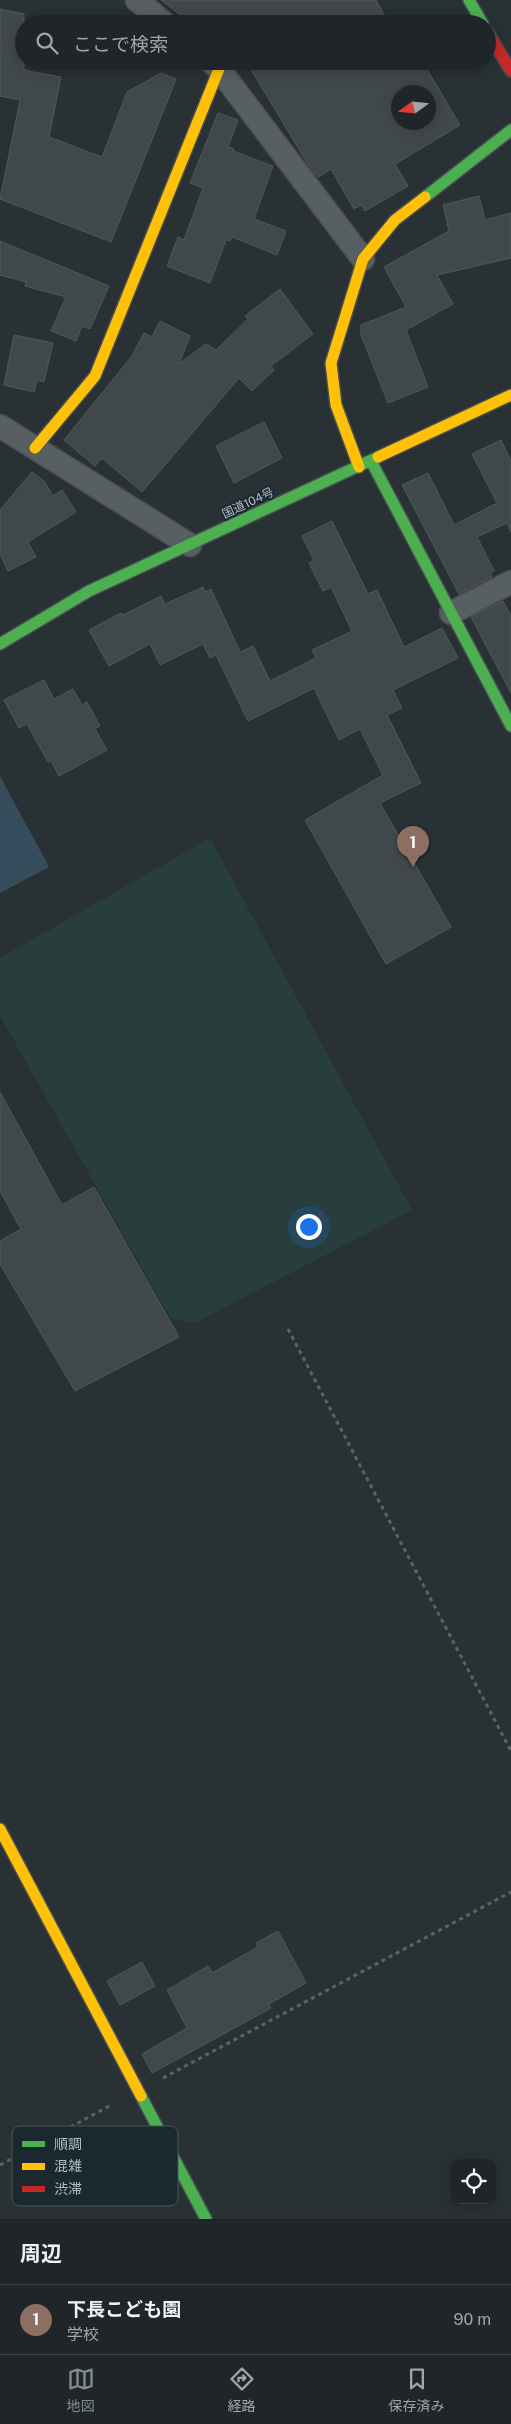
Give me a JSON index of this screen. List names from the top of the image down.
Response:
{
  "streets": {
    "main road": ["国道104号"]
  },
  "legend": ["順調", "混雑", "渋滞"],
  "north": "left",
  "page": {
    "search": "ここで検索",
    "pins": "1",
    "heading": "周辺",
    "list": [
      {
        "mark": "1",
        "name": "下長こども園",
        "note": "学校",
        "value": "90 m"
      }
    ],
    "nav": ["地図", "経路", "保存済み"]
  }
}
